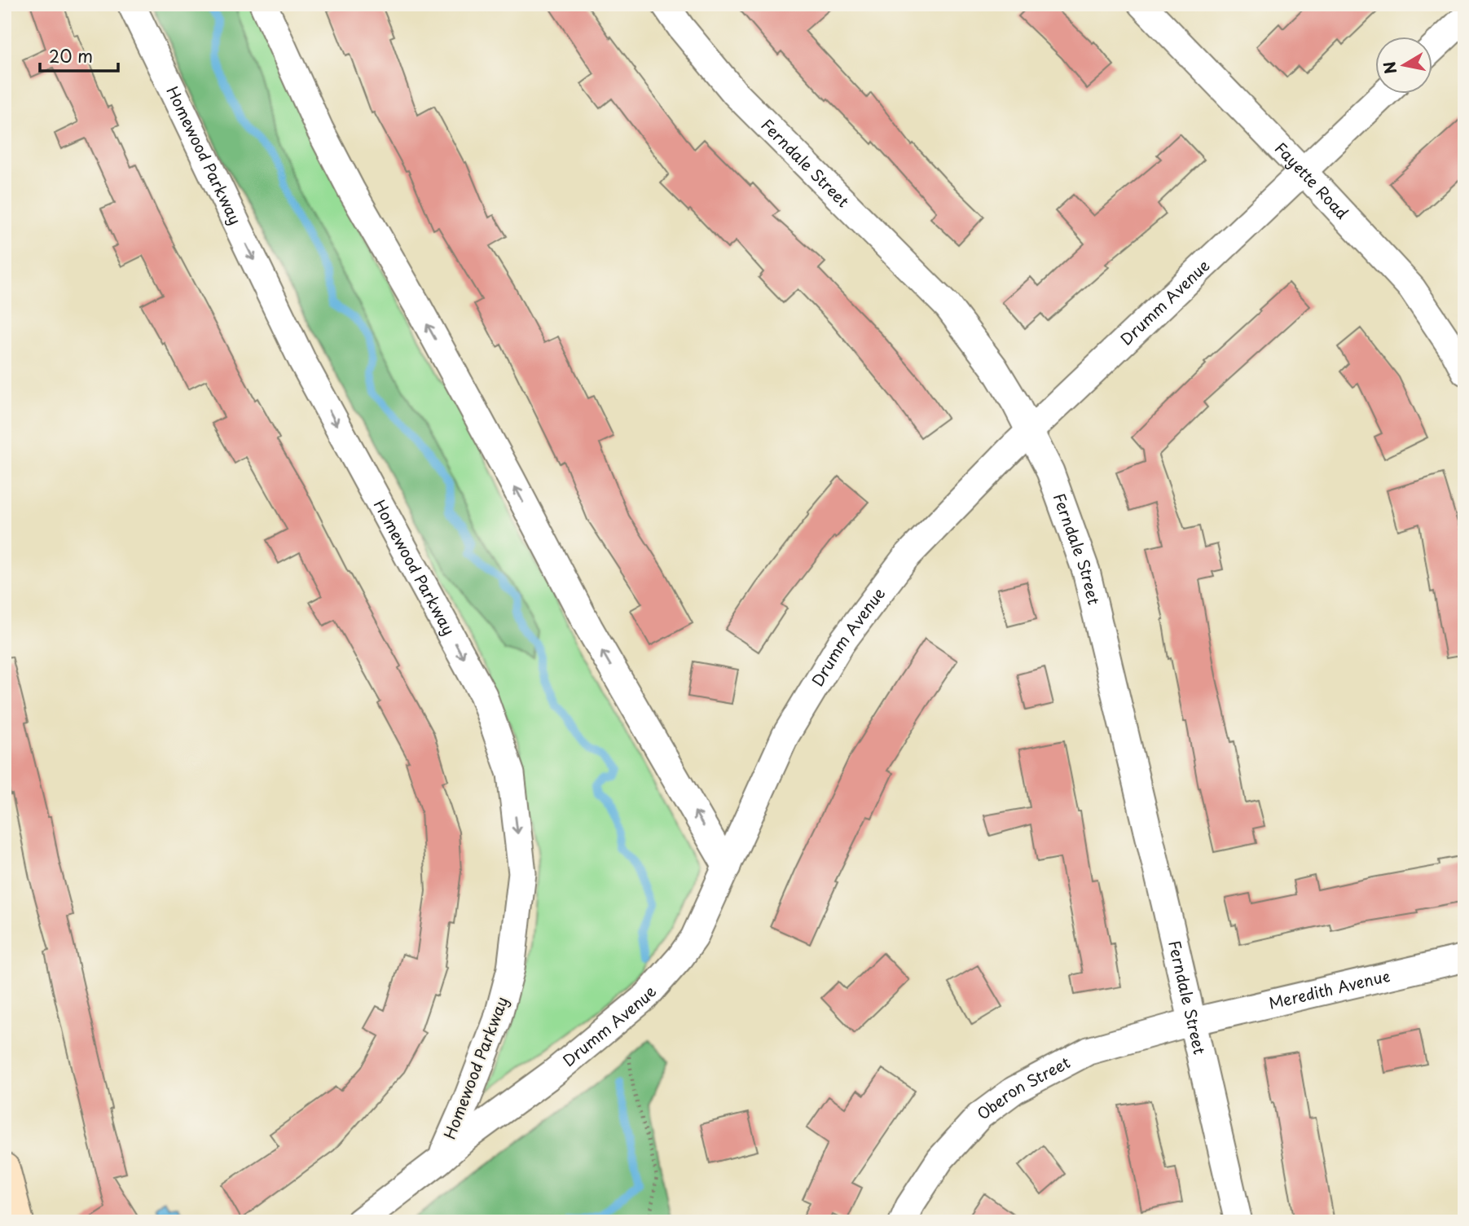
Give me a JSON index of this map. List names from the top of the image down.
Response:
{
  "streets": {
    "street": [
      "Homewood Parkway",
      "Ferndale Street",
      "Fayette Road",
      "Drumm Avenue",
      "Meredith Avenue",
      "Oberon Street"
    ]
  },
  "crossings": [
    ["Homewood Parkway", "Drumm Avenue"],
    ["Ferndale Street", "Drumm Avenue"],
    ["Ferndale Street", "Meredith Avenue"],
    ["Ferndale Street", "Oberon Street"],
    ["Fayette Road", "Drumm Avenue"],
    ["Meredith Avenue", "Oberon Street"]
  ],
  "scale_bar": "20 m",
  "north": "left"
}
